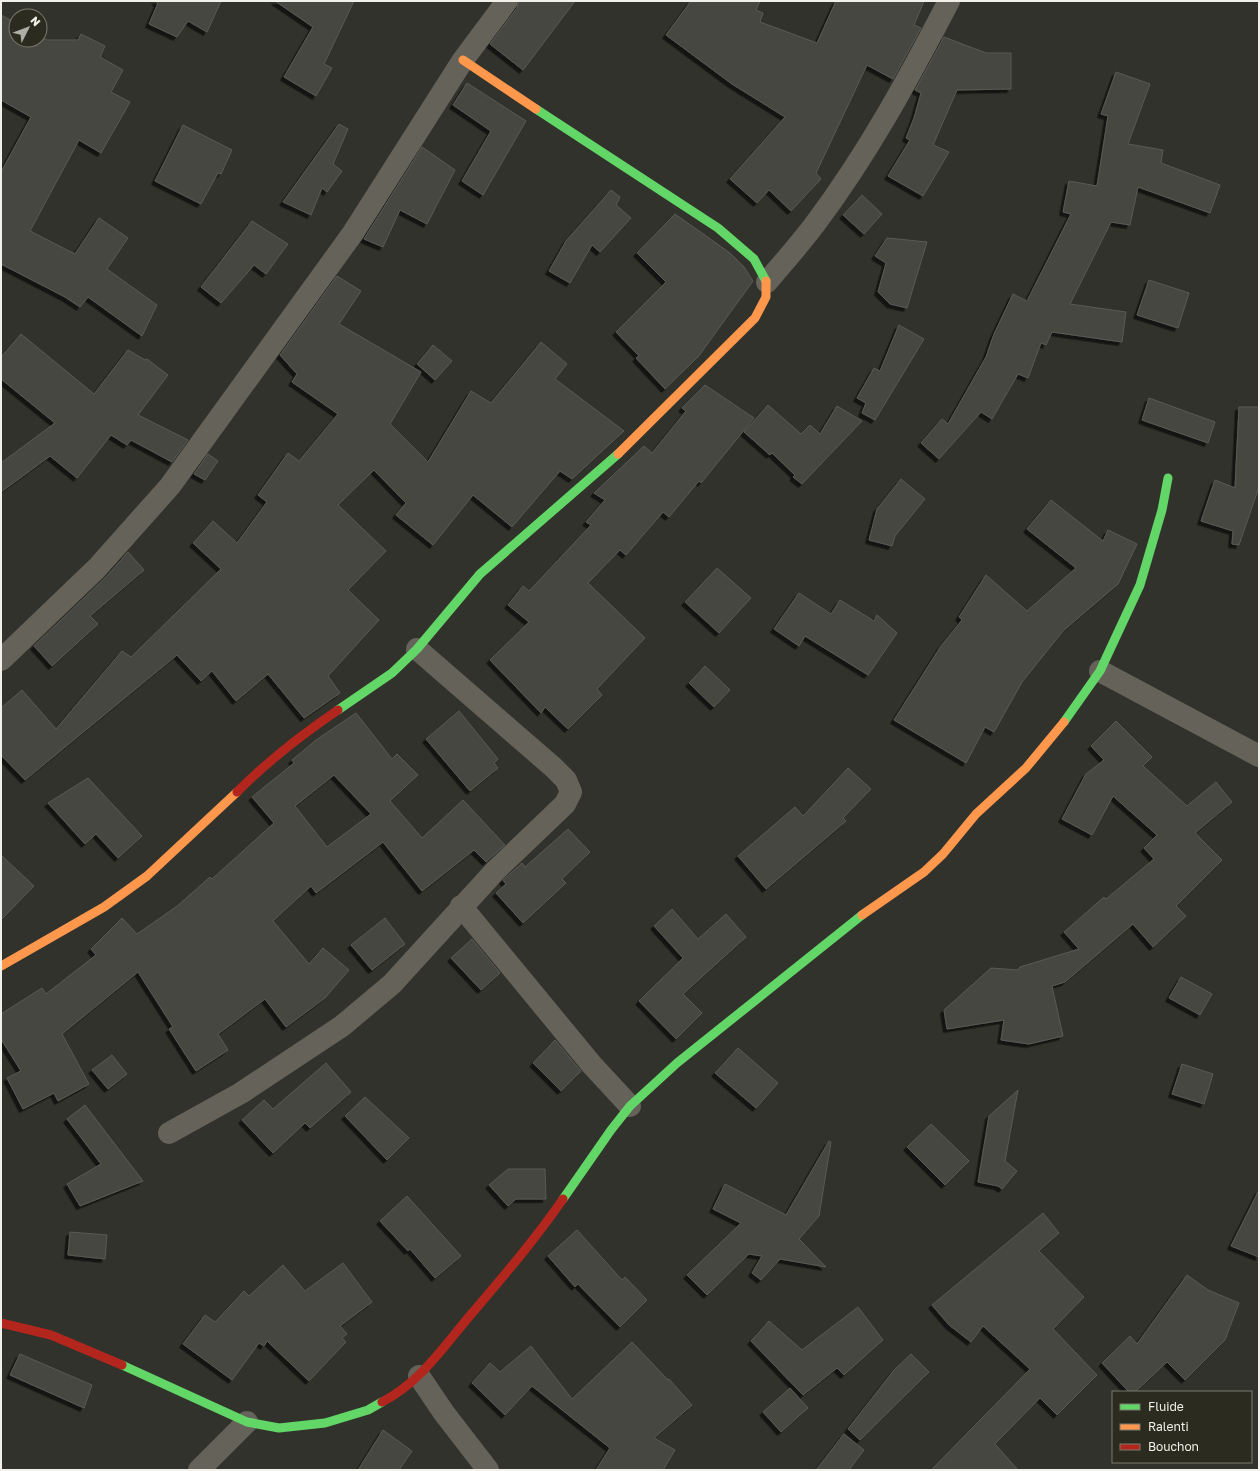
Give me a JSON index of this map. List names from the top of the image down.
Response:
{
  "legend": ["Fluide", "Ralenti", "Bouchon"],
  "north": "top right"
}
